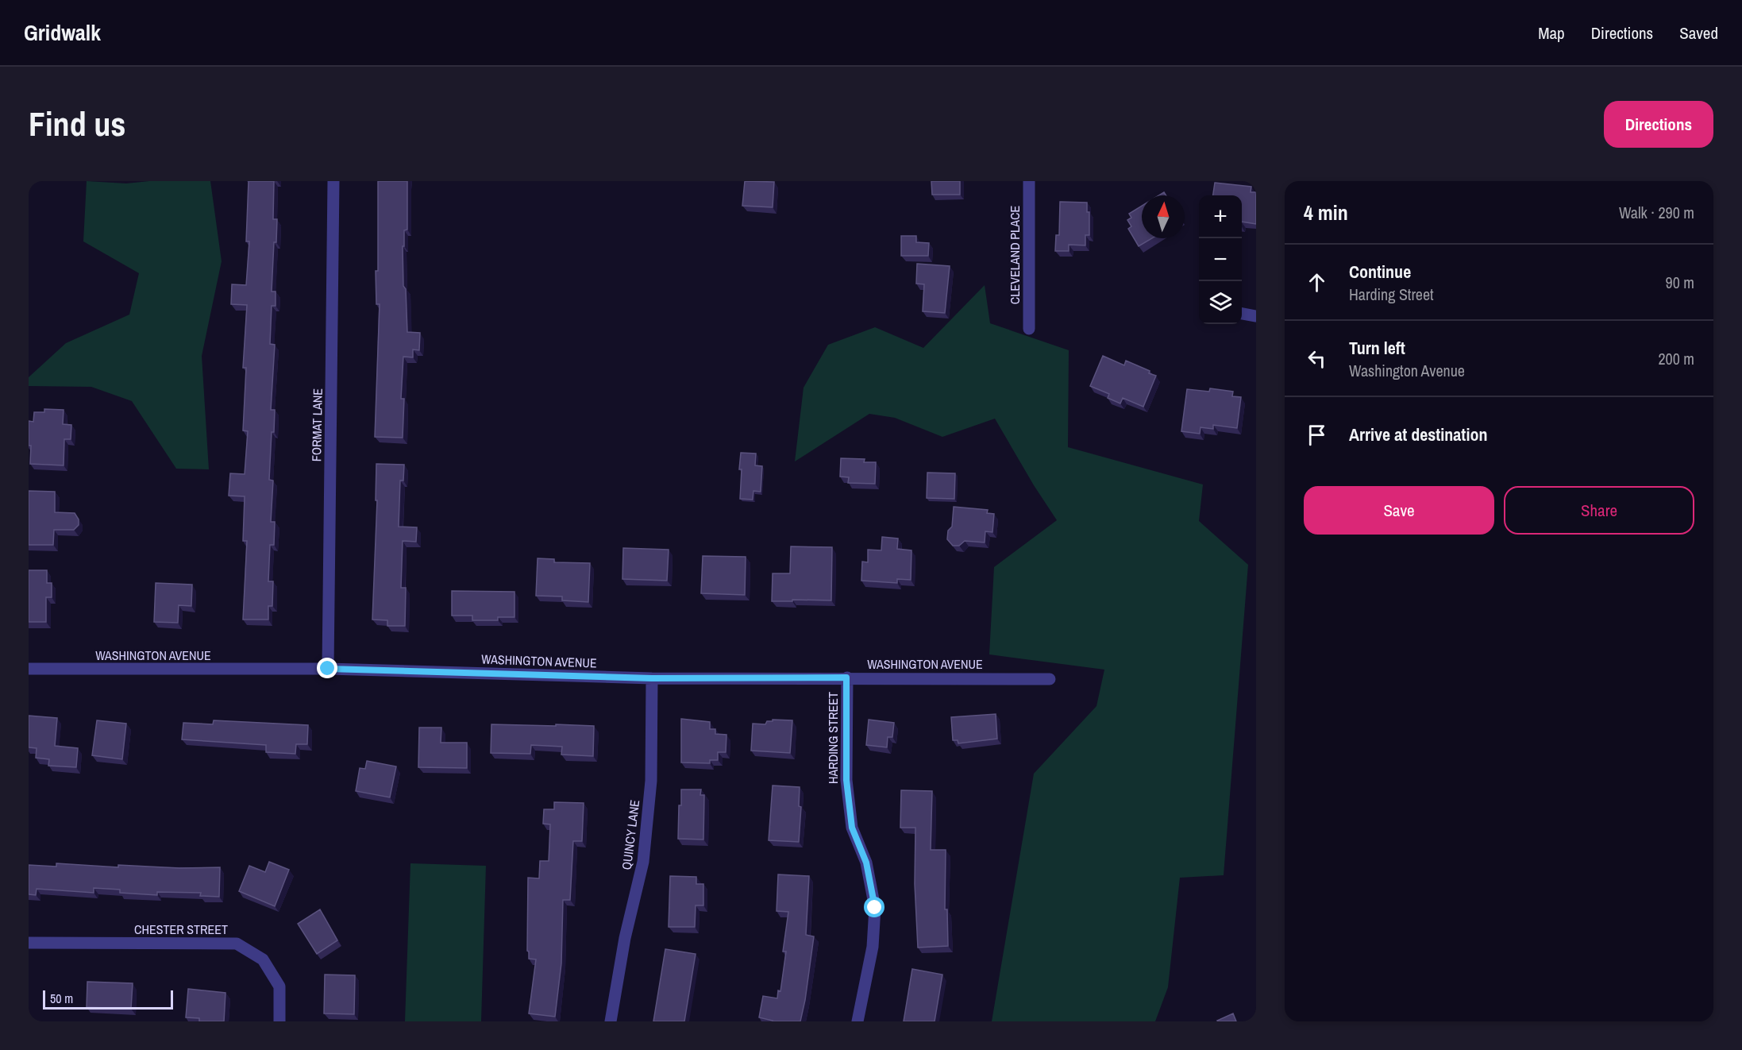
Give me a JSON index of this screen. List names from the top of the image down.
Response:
{
  "streets": {
    "street": [
      "CLEVELAND PLACE",
      "FORMAT LANE",
      "WASHINGTON AVENUE",
      "HARDING STREET",
      "QUINCY LANE",
      "CHESTER STREET"
    ]
  },
  "crossings": [
    ["FORMAT LANE", "WASHINGTON AVENUE"],
    ["WASHINGTON AVENUE", "HARDING STREET"],
    ["WASHINGTON AVENUE", "QUINCY LANE"]
  ],
  "scale_bar": "50 m",
  "north": "top",
  "page": {
    "header": "Gridwalk",
    "nav": ["Map", "Directions", "Saved"],
    "buttons": [
      "Directions",
      ["Save", "Share"]
    ],
    "title": "Find us",
    "heading": ["4 min", "Walk · 290 m"],
    "map_buttons": ["+", "−"],
    "list": [
      ["Continue", "Harding Street", "90 m"],
      ["Turn left", "Washington Avenue", "200 m"],
      "Arrive at destination"
    ],
    "scale": "50 m"
  }
}
